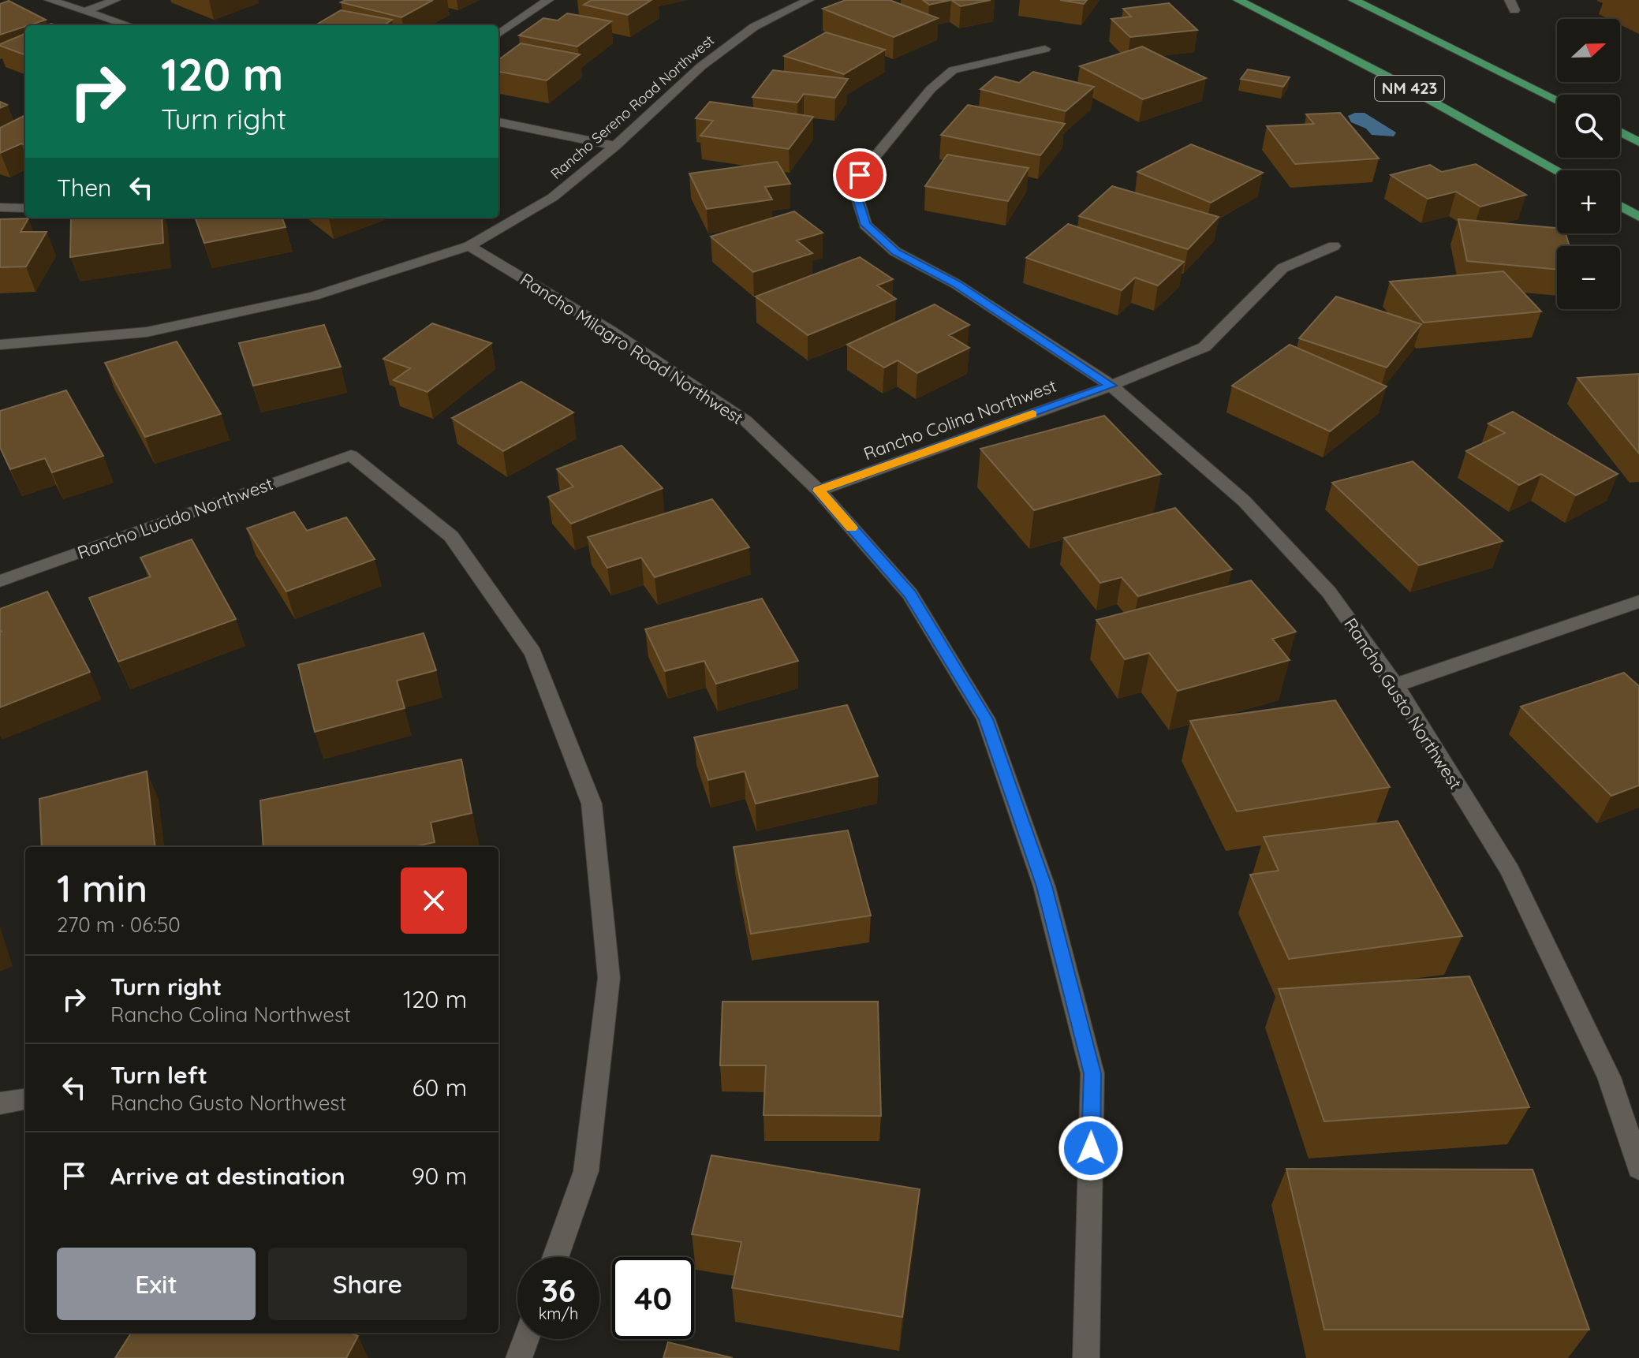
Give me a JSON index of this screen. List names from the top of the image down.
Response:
{
  "streets": {
    "main road": ["NM 423"],
    "street": [
      "Rancho Sereno Road Northwest",
      "Rancho Milagro Road Northwest",
      "Rancho Colina Northwest",
      "Rancho Lucido Northwest",
      "Rancho Gusto Northwest"
    ]
  },
  "crossings": [
    ["Rancho Sereno Road Northwest", "Rancho Milagro Road Northwest"],
    ["Rancho Milagro Road Northwest", "Rancho Colina Northwest"],
    ["Rancho Colina Northwest", "Rancho Gusto Northwest"]
  ],
  "north": "right",
  "page": {
    "map_buttons": ["+", "−"],
    "turn": ["120 m", "Turn right"],
    "then": "Then",
    "heading": ["1 min", "270 m · 06:50"],
    "list": [
      {
        "name": "Turn right",
        "note": "Rancho Colina Northwest",
        "value": "120 m"
      },
      {
        "name": "Turn left",
        "note": "Rancho Gusto Northwest",
        "value": "60 m"
      },
      {
        "name": "Arrive at destination",
        "value": "90 m"
      }
    ],
    "buttons": ["Exit", "Share"],
    "speed": "36 km/h",
    "limit": "40"
  }
}
